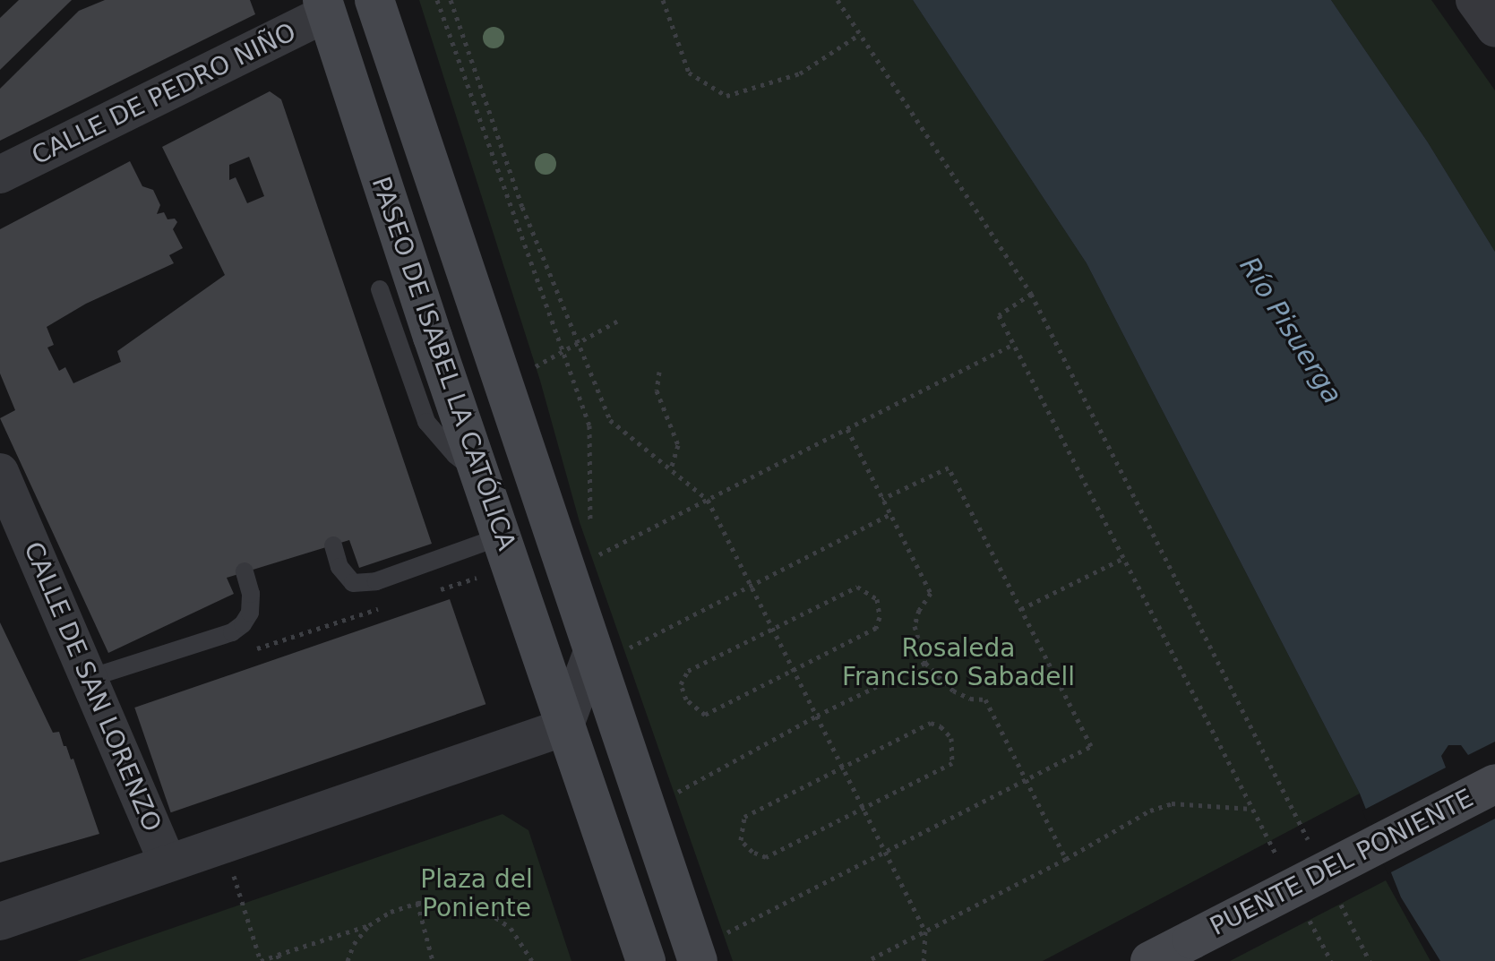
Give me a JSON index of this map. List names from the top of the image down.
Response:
{
  "streets": {
    "main road": ["PASEO DE ISABEL LA CATÓLICA", "PUENTE DEL PONIENTE"],
    "street": ["CALLE DE PEDRO NIÑO", "CALLE DE SAN LORENZO"]
  },
  "crossings": [
    ["CALLE DE PEDRO NIÑO", "PASEO DE ISABEL LA CATÓLICA"]
  ],
  "water": ["Río Pisuerga"],
  "parks": ["Rosaleda Francisco Sabadell", "Plaza del Poniente"]
}
